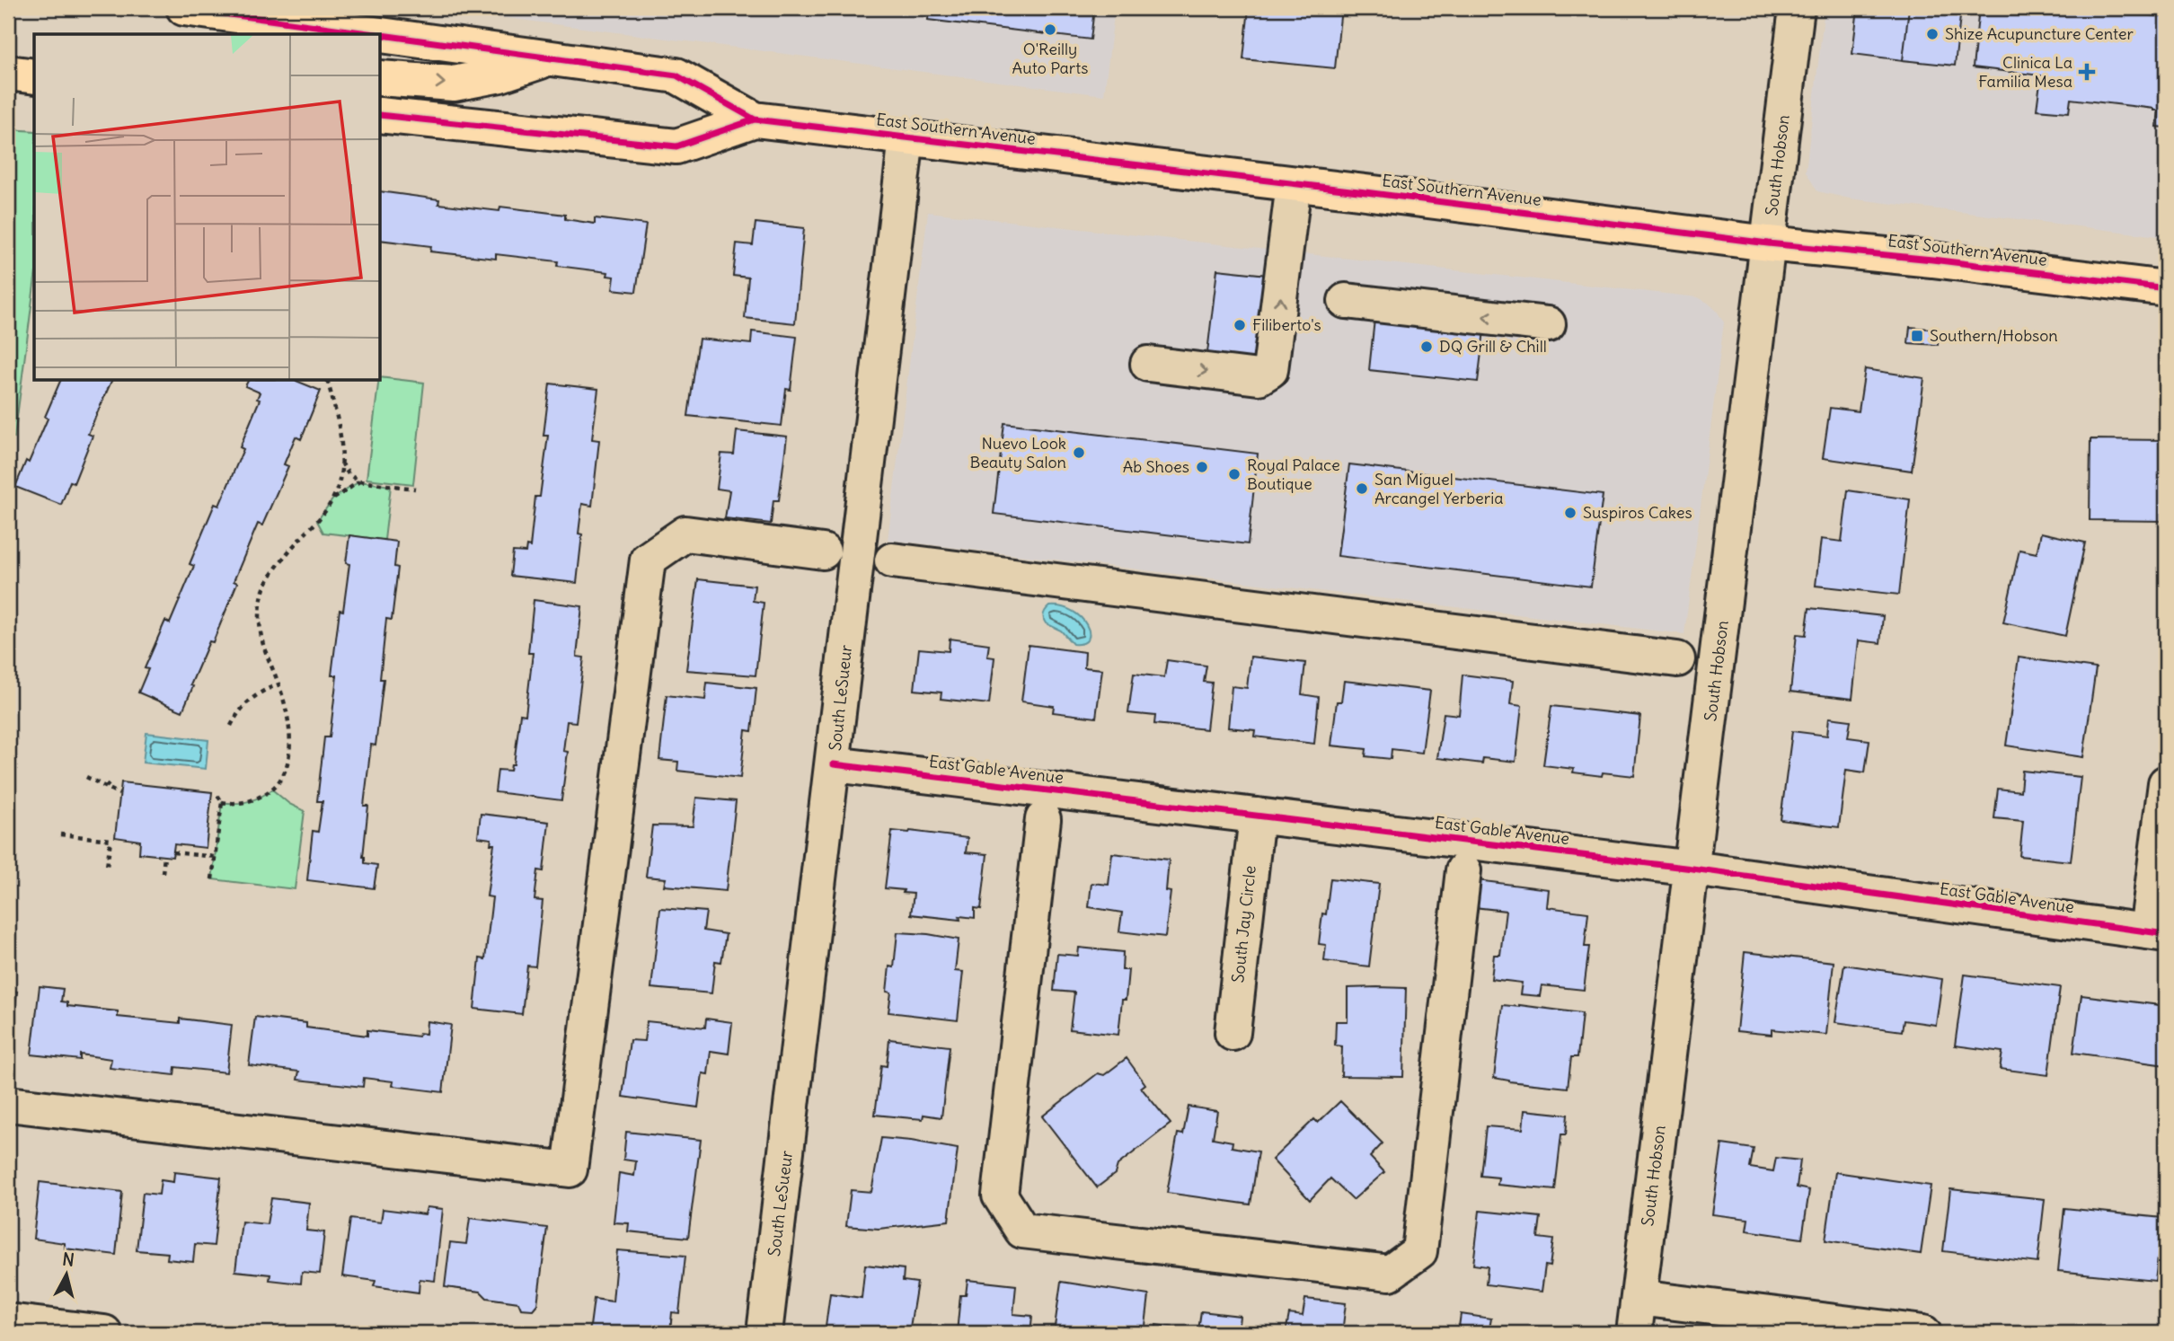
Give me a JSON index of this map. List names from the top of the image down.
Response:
{
  "streets": {
    "main road": ["East Southern Avenue"],
    "street": [
      "South Hobson",
      "South LeSueur",
      "East Gable Avenue",
      "South Jay Circle"
    ]
  },
  "crossings": [
    ["East Southern Avenue", "South Hobson"],
    ["East Southern Avenue", "South LeSueur"],
    ["South Hobson", "East Gable Avenue"],
    ["South LeSueur", "East Gable Avenue"],
    ["East Gable Avenue", "South Jay Circle"]
  ],
  "places": {
    "other": [
      "O'Reilly Auto Parts",
      "Shize Acupuncture Center",
      "Filiberto's",
      "DQ Grill & Chill",
      "Nuevo Look Beauty Salon",
      "Ab Shoes",
      "Royal Palace Boutique",
      "San Miguel Arcangel Yerberia",
      "Suspiros Cakes"
    ],
    "health": ["Clinica La Familia Mesa"],
    "transit": ["Southern/Hobson"]
  },
  "north": "top"
}
